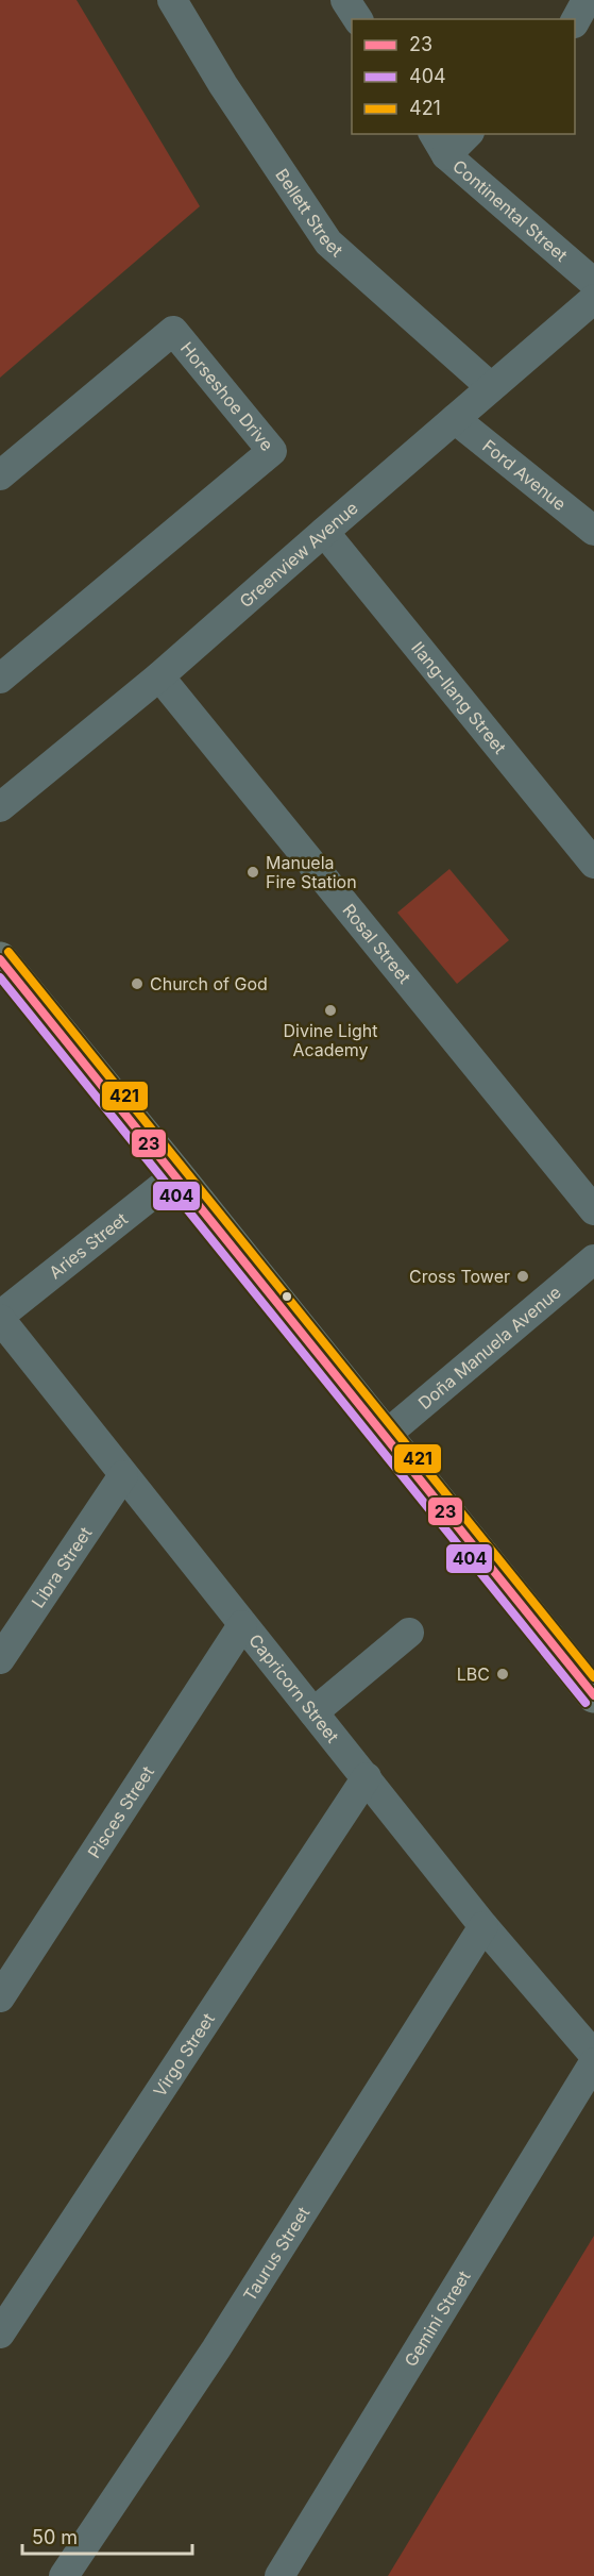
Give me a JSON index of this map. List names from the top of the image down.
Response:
{
  "streets": {
    "street": [
      "Continental Street",
      "Bellett Street",
      "Horseshoe Drive",
      "Ford Avenue",
      "Greenview Avenue",
      "Ilang-Ilang Street",
      "Rosal Street",
      "Aries Street",
      "Doña Manuela Avenue",
      "Libra Street",
      "Capricorn Street",
      "Pisces Street",
      "Virgo Street",
      "Taurus Street",
      "Gemini Street"
    ]
  },
  "crossings": [
    ["Bellett Street", "Greenview Avenue"],
    ["Ford Avenue", "Greenview Avenue"],
    ["Greenview Avenue", "Ilang-Ilang Street"],
    ["Greenview Avenue", "Rosal Street"],
    ["Aries Street", "Capricorn Street"],
    ["Libra Street", "Capricorn Street"],
    ["Capricorn Street", "Pisces Street"],
    ["Capricorn Street", "Virgo Street"],
    ["Capricorn Street", "Taurus Street"]
  ],
  "places": [
    "Manuela Fire Station",
    "Church of God",
    "Divine Light Academy",
    "Cross Tower",
    "LBC"
  ],
  "lines": ["transit line 421", "transit line 23", "transit line 404"],
  "legend": ["23", "404", "421"],
  "scale_bar": "50 m"
}
